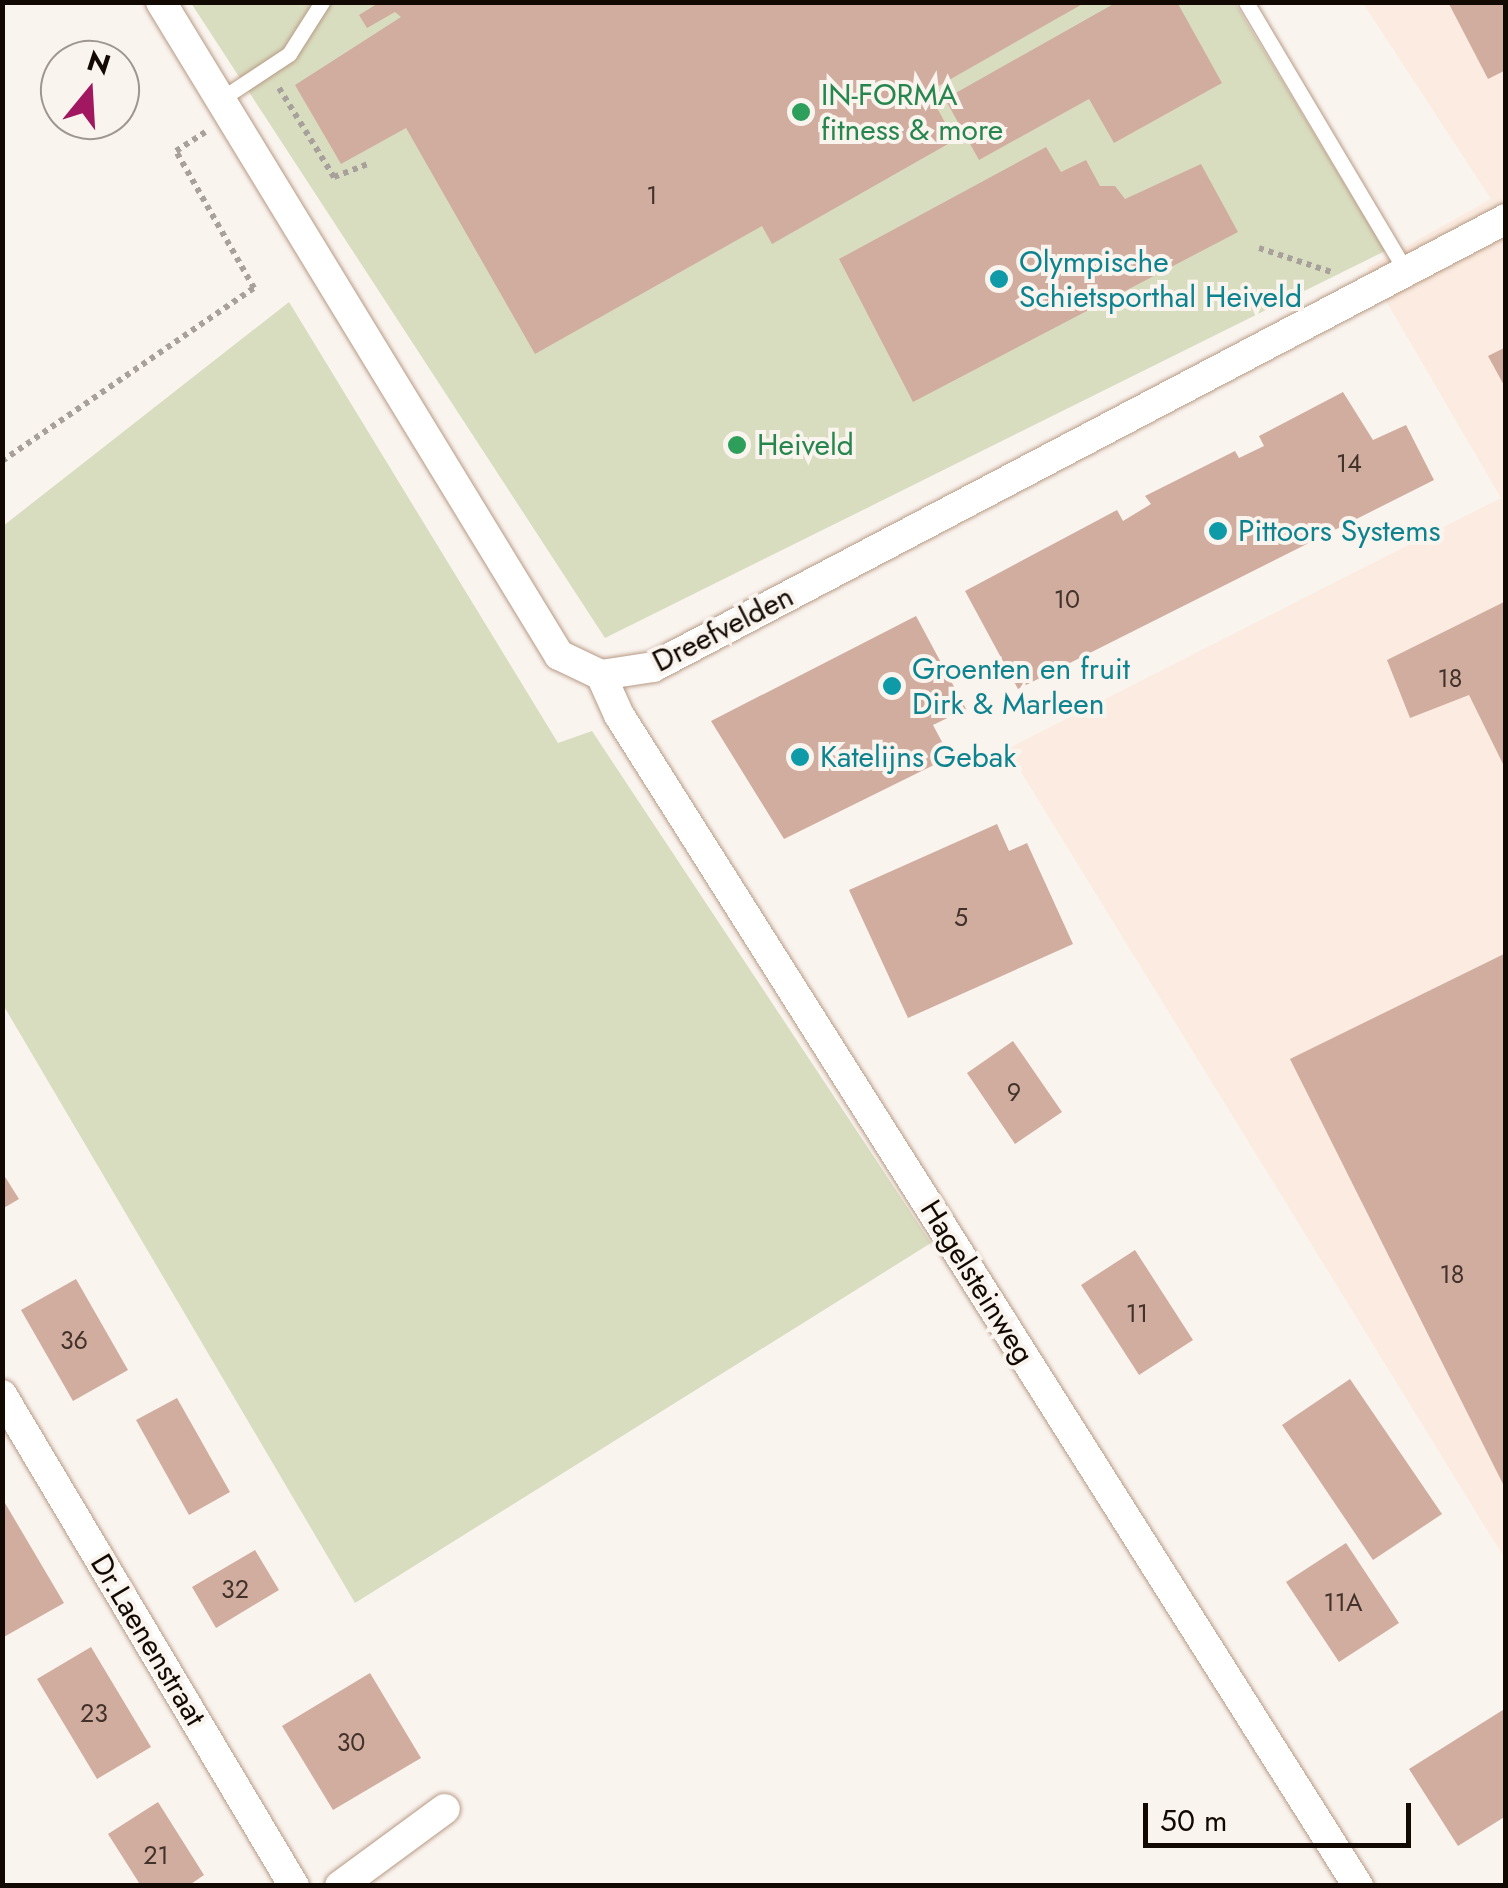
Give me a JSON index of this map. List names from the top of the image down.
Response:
{
  "streets": {
    "street": ["Dreefvelden", "Hagelsteinweg", "Dr.Laenenstraat"]
  },
  "crossings": [
    ["Dreefvelden", "Hagelsteinweg"]
  ],
  "places": [
    "IN-FORMA fitness & more",
    "Olympische Schietsporthal Heiveld",
    "Heiveld",
    "Pittoors Systems",
    "Groenten en fruit Dirk & Marleen",
    "Katelijns Gebak"
  ],
  "house_numbers": [
    "1",
    "14",
    "10",
    "18",
    "5",
    "9",
    "18",
    "11",
    "36",
    "32",
    "11A",
    "23",
    "30",
    "21"
  ],
  "scale_bar": "50 m",
  "north": "top"
}
